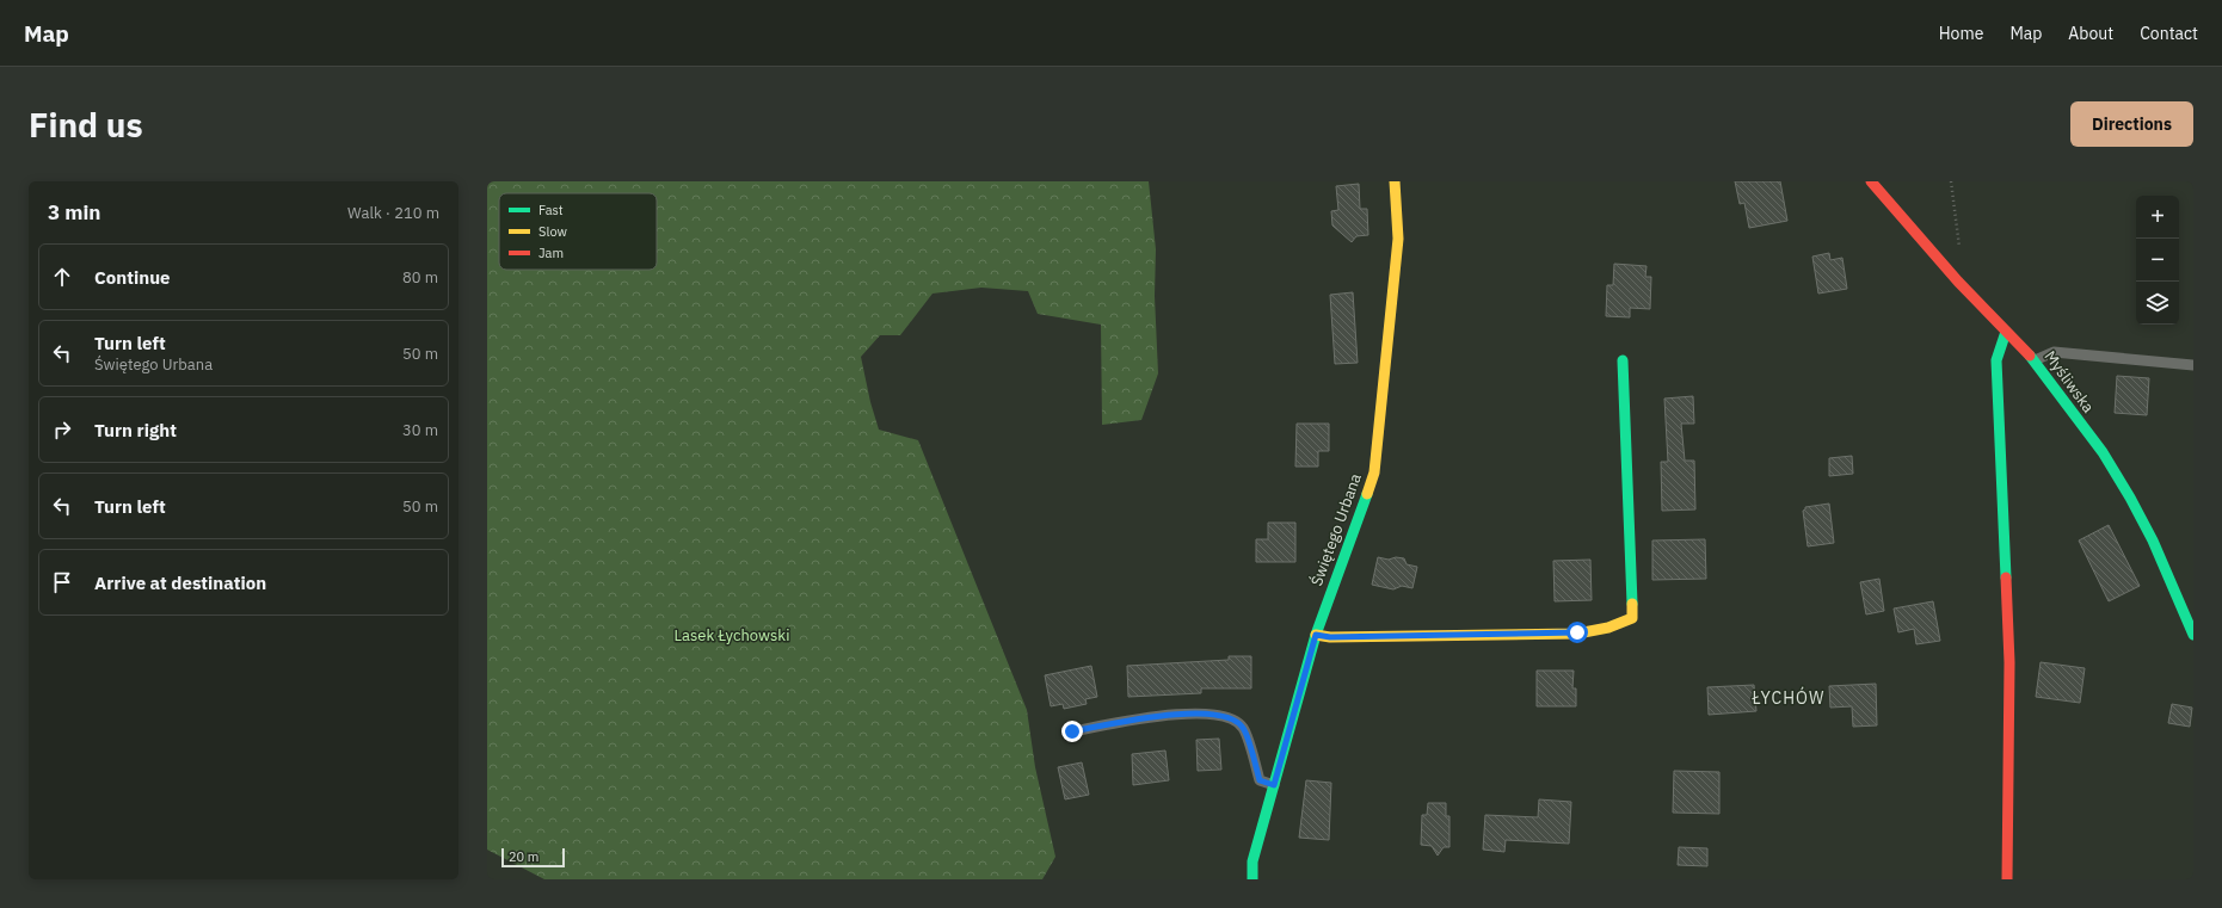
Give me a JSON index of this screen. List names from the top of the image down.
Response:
{
  "streets": {
    "street": ["Myśliwska", "Świętego Urbana"]
  },
  "districts": ["ŁYCHÓW"],
  "parks": ["Lasek Łychowski"],
  "legend": ["Fast", "Slow", "Jam"],
  "scale_bar": "20 m",
  "page": {
    "header": "Map",
    "nav": [
      "Home",
      "Map",
      "About",
      "Contact"
    ],
    "buttons": "Directions",
    "title": "Find us",
    "heading": ["3 min", "Walk · 210 m"],
    "map_buttons": ["+", "−"],
    "list": [
      ["Continue", "80 m"],
      ["Turn left", "Świętego Urbana", "50 m"],
      ["Turn right", "30 m"],
      ["Turn left", "50 m"],
      "Arrive at destination"
    ],
    "scale": "20 m"
  }
}
